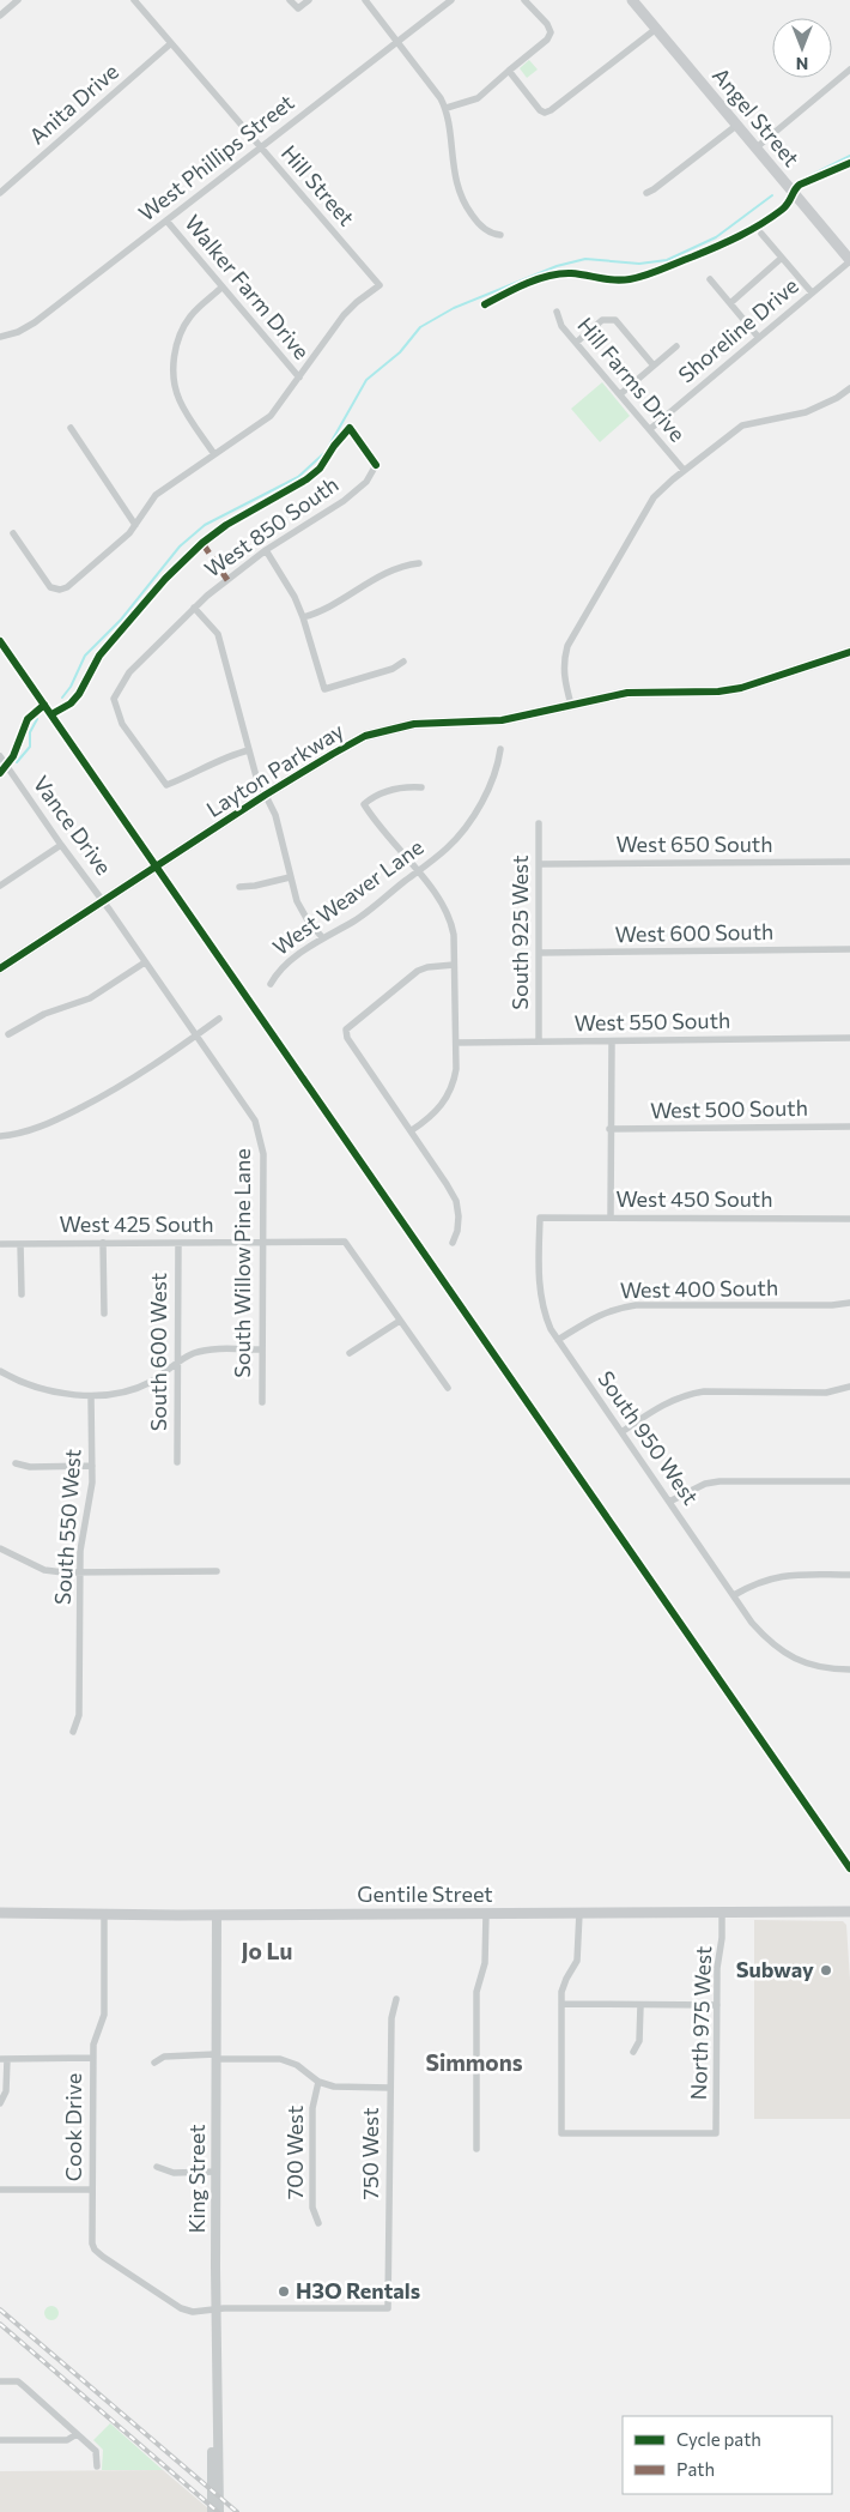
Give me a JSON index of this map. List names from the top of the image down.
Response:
{
  "streets": {
    "main road": ["Angel Street", "Layton Parkway", "Gentile Street"],
    "street": [
      "Anita Drive",
      "West Phillips Street",
      "Hill Street",
      "Walker Farm Drive",
      "Shoreline Drive",
      "Hill Farms Drive",
      "West 850 South",
      "Vance Drive",
      "West 650 South",
      "West Weaver Lane",
      "South 925 West",
      "West 600 South",
      "West 550 South",
      "West 500 South",
      "West 450 South",
      "West 425 South",
      "South Willow Pine Lane",
      "West 400 South",
      "South 600 West",
      "South 950 West",
      "South 550 West",
      "North 975 West",
      "Cook Drive",
      "700 West",
      "750 West",
      "King Street"
    ]
  },
  "crossings": [
    ["Anita Drive", "Hill Street"],
    ["Angel Street", "Shoreline Drive"],
    ["West Phillips Street", "Hill Street"],
    ["West Phillips Street", "Walker Farm Drive"],
    ["Hill Street", "Walker Farm Drive"],
    ["Shoreline Drive", "Hill Farms Drive"],
    ["Layton Parkway", "Vance Drive"],
    ["Vance Drive", "South Willow Pine Lane"],
    ["West 650 South", "South 925 West"],
    ["South 925 West", "West 600 South"],
    ["South 925 West", "West 550 South"],
    ["West 450 South", "South 950 West"],
    ["West 425 South", "South Willow Pine Lane"],
    ["West 425 South", "South 600 West"],
    ["West 400 South", "South 950 West"],
    ["Gentile Street", "North 975 West"],
    ["Gentile Street", "Cook Drive"],
    ["Gentile Street", "King Street"],
    ["Cook Drive", "750 West"],
    ["Cook Drive", "King Street"],
    ["750 West", "King Street"]
  ],
  "districts": ["Jo Lu", "Simmons"],
  "places": ["Subway", "H3O Rentals"],
  "legend": ["Cycle path", "Path"],
  "north": "bottom"
}
